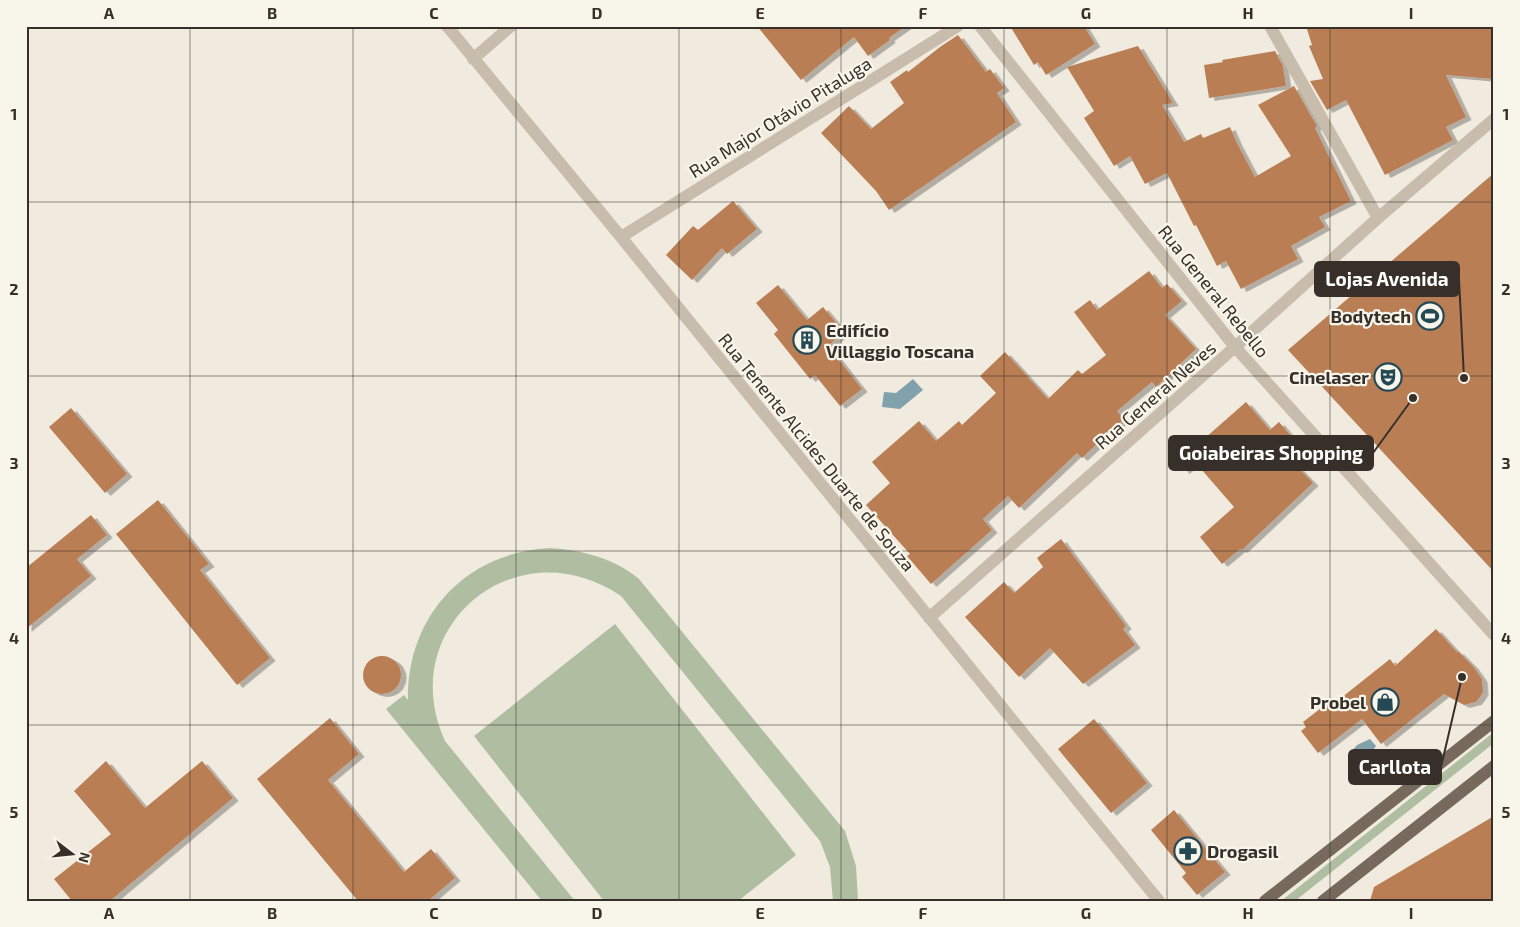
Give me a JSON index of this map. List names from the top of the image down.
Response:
{
  "streets": {
    "street": [
      "Rua Major Otávio Pitaluga",
      "Rua General Rebello",
      "Rua General Neves",
      "Rua Tenente Alcides Duarte de Souza"
    ]
  },
  "crossings": [
    ["Rua Major Otávio Pitaluga", "Rua Tenente Alcides Duarte de Souza"],
    ["Rua General Rebello", "Rua General Neves"],
    ["Rua General Neves", "Rua Tenente Alcides Duarte de Souza"]
  ],
  "places": {
    "sports": ["Bodytech"],
    "building": ["Edifício Villaggio Toscana"],
    "theatre": ["Cinelaser"],
    "other": ["Lojas Avenida", "Goiabeiras Shopping", "Carllota"],
    "shop": ["Probel"],
    "pharmacy": ["Drogasil"]
  },
  "north": "right",
  "grid": {
    "columns": [
      "A",
      "B",
      "C",
      "D",
      "E",
      "F",
      "G",
      "H",
      "I"
    ],
    "rows": [
      "1",
      "2",
      "3",
      "4",
      "5"
    ]
  }
}
